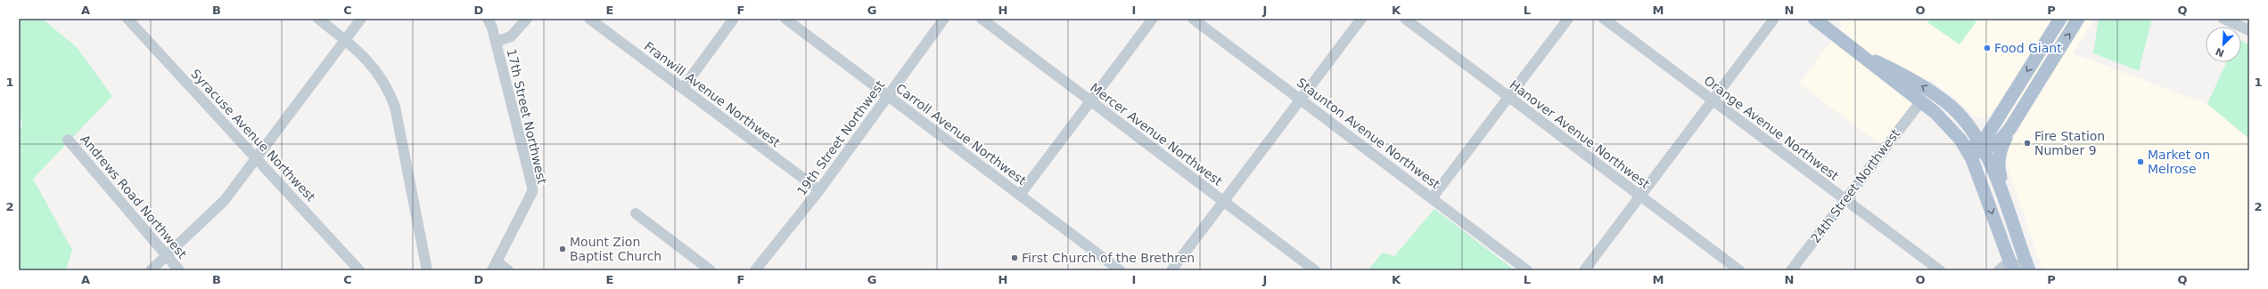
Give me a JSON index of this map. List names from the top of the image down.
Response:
{
  "streets": {
    "street": [
      "Franwill Avenue Northwest",
      "17th Street Northwest",
      "Orange Avenue Northwest",
      "Staunton Avenue Northwest",
      "Carroll Avenue Northwest",
      "Mercer Avenue Northwest",
      "Hanover Avenue Northwest",
      "Syracuse Avenue Northwest",
      "19th Street Northwest",
      "24th Street Northwest",
      "Andrews Road Northwest"
    ]
  },
  "crossings": [
    ["Franwill Avenue Northwest", "19th Street Northwest"],
    ["Orange Avenue Northwest", "24th Street Northwest"],
    ["Carroll Avenue Northwest", "19th Street Northwest"]
  ],
  "places": [
    "Food Giant",
    "Fire Station Number 9",
    "Market on Melrose",
    "Mount Zion Baptist Church",
    "First Church of the Brethren"
  ],
  "north": "bottom left",
  "grid": {
    "columns": [
      "A",
      "B",
      "C",
      "D",
      "E",
      "F",
      "G",
      "H",
      "I",
      "J",
      "K",
      "L",
      "M",
      "N",
      "O",
      "P",
      "Q"
    ],
    "rows": ["1", "2"]
  }
}
